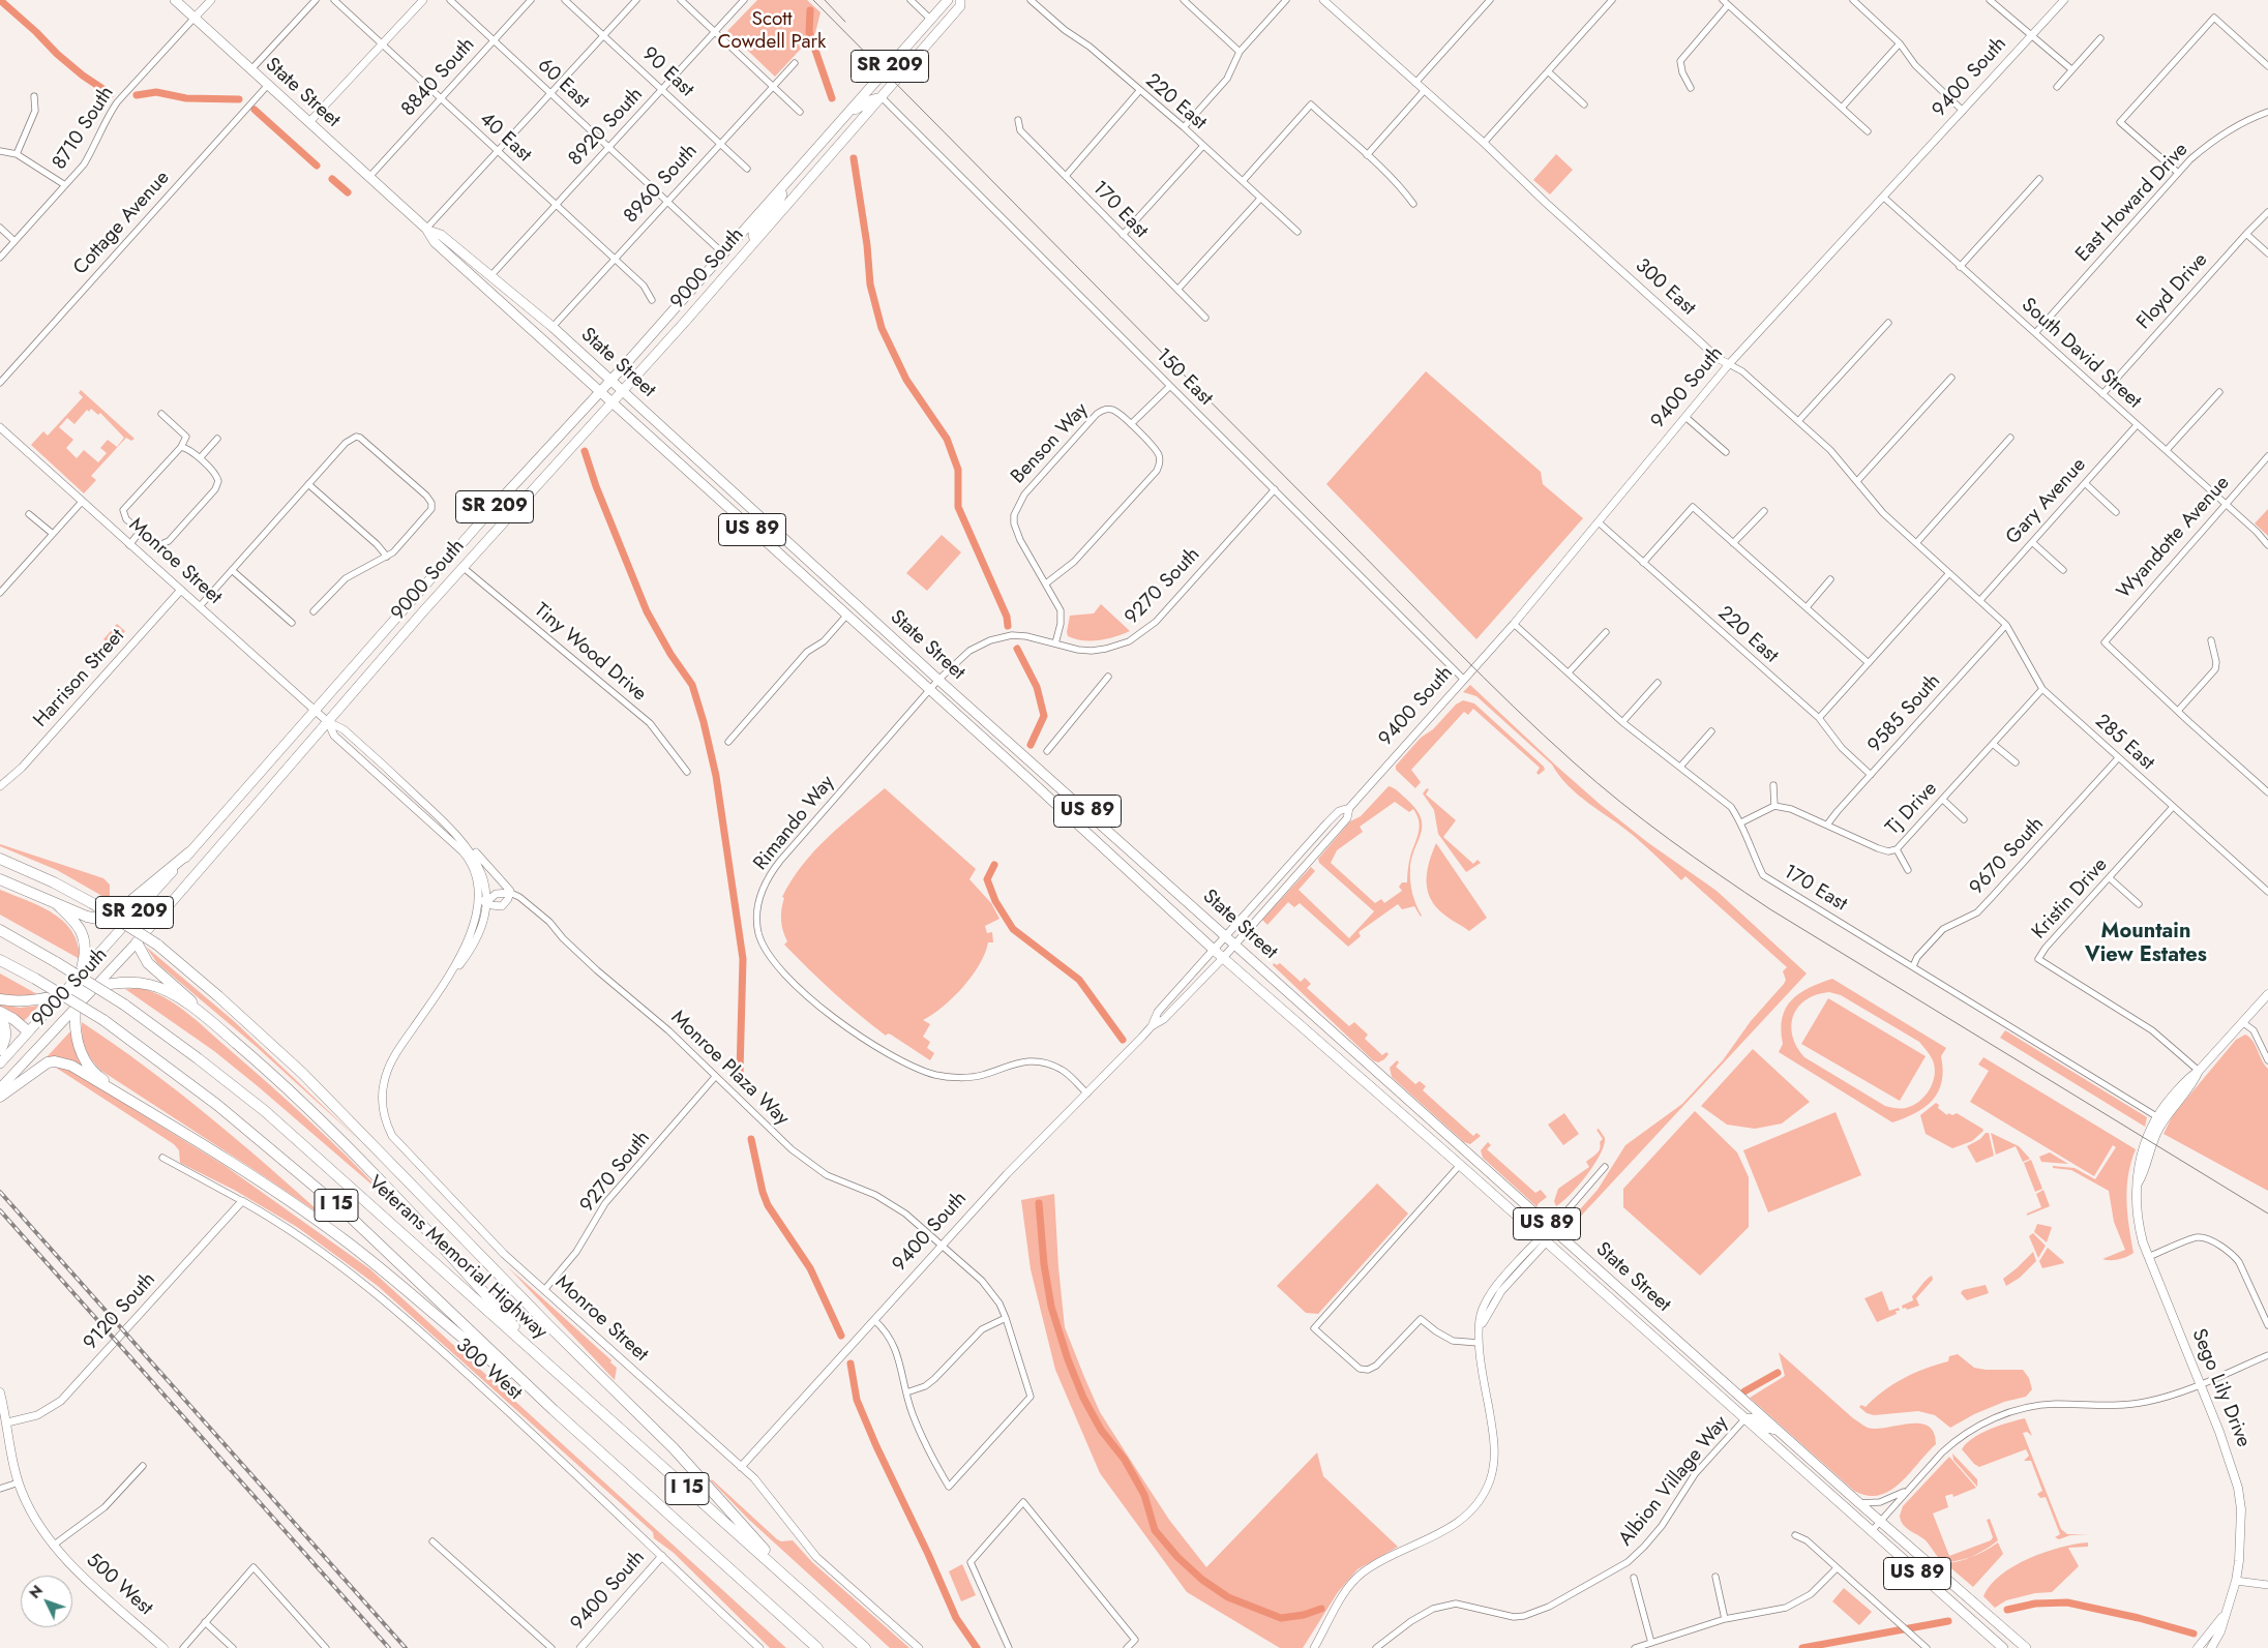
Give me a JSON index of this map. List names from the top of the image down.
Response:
{
  "streets": {
    "highway": ["I 15", "Veterans Memorial Highway"],
    "main road": [
      "SR 209",
      "State Street",
      "9000 South",
      "US 89",
      "Sego Lily Drive",
      "500 West"
    ],
    "street": [
      "90 East",
      "8840 South",
      "9400 South",
      "60 East",
      "220 East",
      "8920 South",
      "8710 South",
      "40 East",
      "8960 South",
      "East Howard Drive",
      "170 East",
      "Cottage Avenue",
      "300 East",
      "Floyd Drive",
      "South David Street",
      "150 East",
      "Benson Way",
      "Gary Avenue",
      "Wyandotte Avenue",
      "Monroe Street",
      "9270 South",
      "Tiny Wood Drive",
      "Harrison Street",
      "9585 South",
      "285 East",
      "Tj Drive",
      "Rimando Way",
      "9670 South",
      "Kristin Drive",
      "Monroe Plaza Way",
      "9120 South",
      "300 West",
      "Albion Village Way"
    ]
  },
  "crossings": [
    ["90 East", "8920 South"],
    ["90 East", "8960 South"],
    ["8840 South", "60 East"],
    ["8840 South", "State Street"],
    ["8840 South", "40 East"],
    ["9400 South", "State Street"],
    ["9400 South", "220 East"],
    ["9400 South", "170 East"],
    ["9400 South", "300 East"],
    ["9400 South", "South David Street"],
    ["9400 South", "150 East"],
    ["9400 South", "Monroe Street"],
    ["9400 South", "Rimando Way"],
    ["9400 South", "Monroe Plaza Way"],
    ["9400 South", "300 West"],
    ["60 East", "8920 South"],
    ["60 East", "8960 South"],
    ["60 East", "9000 South"],
    ["State Street", "8920 South"],
    ["State Street", "8710 South"],
    ["State Street", "8960 South"],
    ["State Street", "Cottage Avenue"],
    ["State Street", "9000 South"],
    ["State Street", "9270 South"],
    ["State Street", "Rimando Way"],
    ["State Street", "Albion Village Way"],
    ["220 East", "9585 South"],
    ["8920 South", "40 East"],
    ["40 East", "8960 South"],
    ["East Howard Drive", "South David Street"],
    ["170 East", "9670 South"],
    ["170 East", "Sego Lily Drive"],
    ["9000 South", "150 East"],
    ["9000 South", "Monroe Street"],
    ["9000 South", "Tiny Wood Drive"],
    ["300 East", "Gary Avenue"],
    ["300 East", "285 East"],
    ["Floyd Drive", "South David Street"],
    ["South David Street", "Gary Avenue"],
    ["South David Street", "Wyandotte Avenue"],
    ["150 East", "9270 South"],
    ["Benson Way", "9270 South"],
    ["Gary Avenue", "285 East"],
    ["Monroe Street", "9270 South"],
    ["Monroe Street", "Harrison Street"],
    ["9270 South", "Rimando Way"],
    ["9270 South", "Monroe Plaza Way"],
    ["9585 South", "285 East"],
    ["9585 South", "Tj Drive"],
    ["285 East", "Tj Drive"],
    ["285 East", "9670 South"],
    ["285 East", "Kristin Drive"],
    ["Kristin Drive", "Sego Lily Drive"],
    ["9120 South", "300 West"],
    ["9120 South", "500 West"]
  ],
  "districts": ["Mountain View Estates"],
  "parks": ["Scott Cowdell Park"],
  "north": "top left"
}
